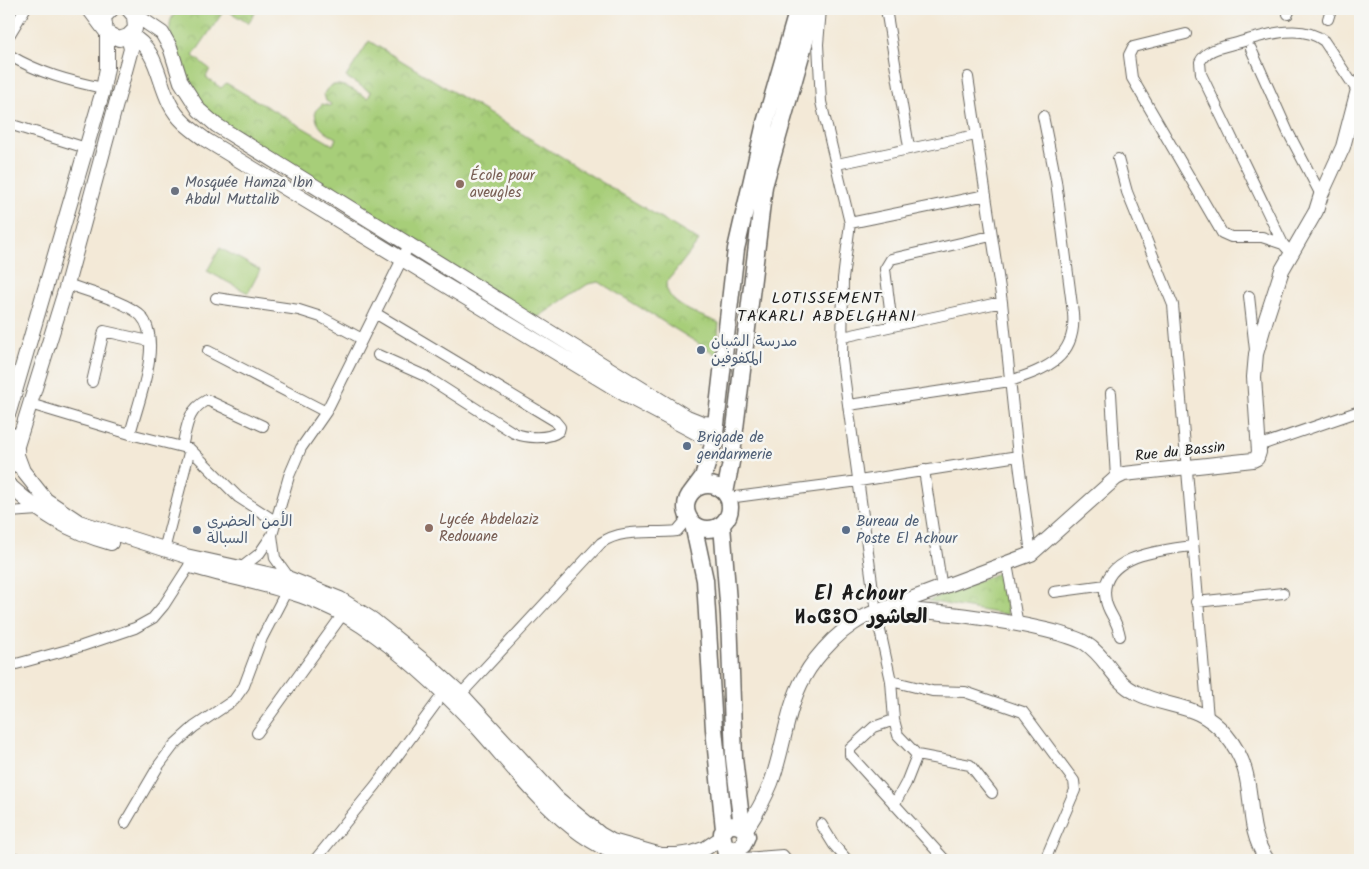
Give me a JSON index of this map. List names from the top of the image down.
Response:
{
  "streets": {
    "street": ["Rue du Bassin"]
  },
  "districts": ["LOTISSEMENT TAKARLI ABDELGHANI", "El Achour ⵍⴰⵛⵓⵔ العاشور"],
  "places": [
    "École pour aveugles",
    "Mosquée Hamza Ibn Abdul Muttalib",
    "مدرسة الشبان المكفوفين",
    "Brigade de gendarmerie",
    "Lycée Abdelaziz Redouane",
    "الأمن الحضري السبالة",
    "Bureau de Poste El Achour"
  ]
}
